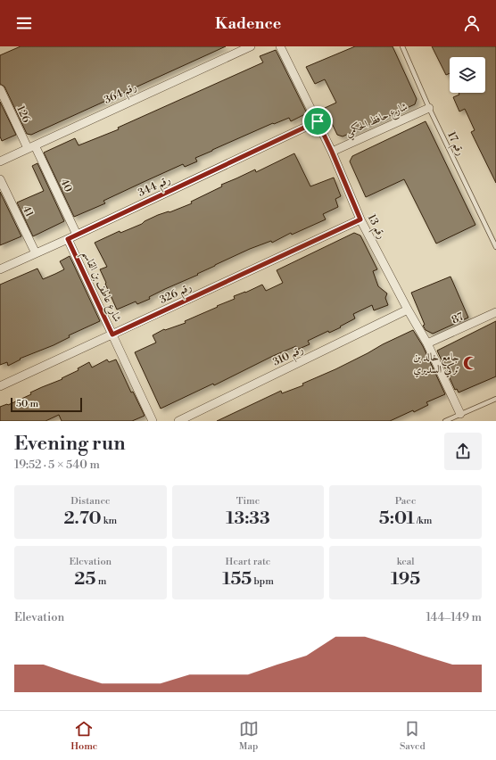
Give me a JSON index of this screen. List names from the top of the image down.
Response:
{
  "streets": {
    "street": [
      "رقم 364",
      "126",
      "شارع حافظ الحكمي",
      "40",
      "رقم 344",
      "41",
      "رقم 13",
      "شارع عاطف بن القاسم",
      "رقم 326",
      "87",
      "رقم 310"
    ],
    "lane": ["رقم 17"]
  },
  "crossings": [
    ["رقم 364", "126"],
    ["رقم 364", "40"],
    ["126", "40"],
    ["شارع حافظ الحكمي", "رقم 17"],
    ["شارع حافظ الحكمي", "رقم 13"],
    ["40", "رقم 344"],
    ["رقم 344", "41"],
    ["رقم 344", "رقم 13"],
    ["رقم 344", "شارع عاطف بن القاسم"],
    ["رقم 13", "رقم 326"],
    ["رقم 13", "87"],
    ["رقم 13", "رقم 310"],
    ["شارع عاطف بن القاسم", "رقم 326"]
  ],
  "places": {
    "mosque": ["جامع خالد بن تركي السديري"]
  },
  "scale_bar": "50 m",
  "page": {
    "header": "Kadence",
    "scale": "50 m",
    "heading": ["Evening run", "19:52 · 5 × 540 m"],
    "stats": [
      ["Distance", "2.70 km"],
      ["Time", "13:33"],
      ["Pace", "5:01 /km"],
      ["Elevation", "25 m"],
      ["Heart rate", "155 bpm"],
      ["kcal", "195"]
    ],
    "chart": ["Elevation", "144–149 m"],
    "tabs": ["Home", "Map", "Saved"]
  }
}
